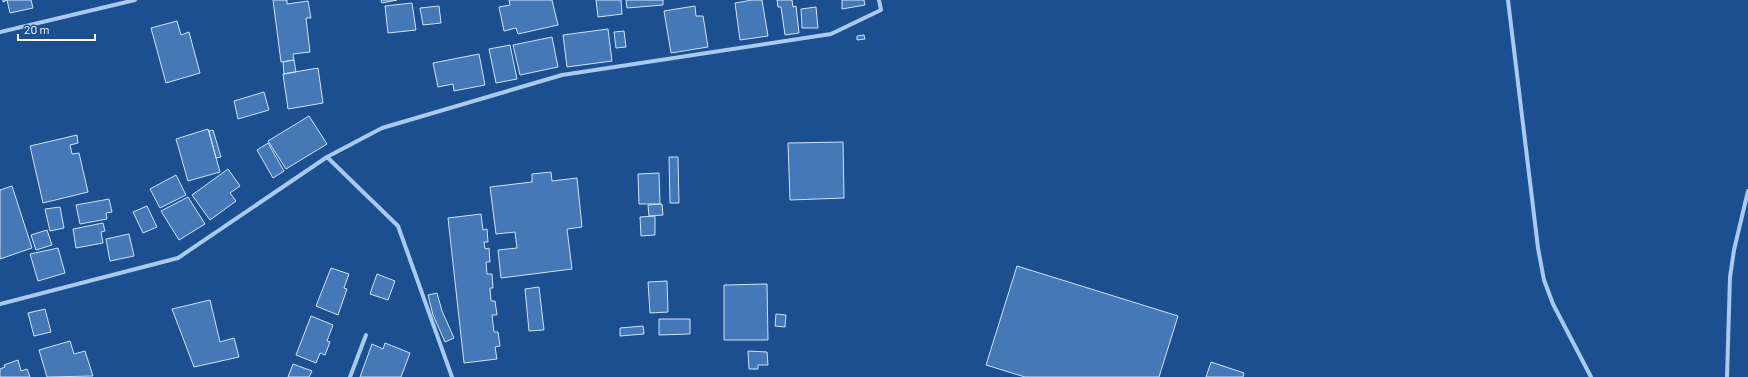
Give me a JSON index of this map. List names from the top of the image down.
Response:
{
  "scale_bar": "20 m"
}
